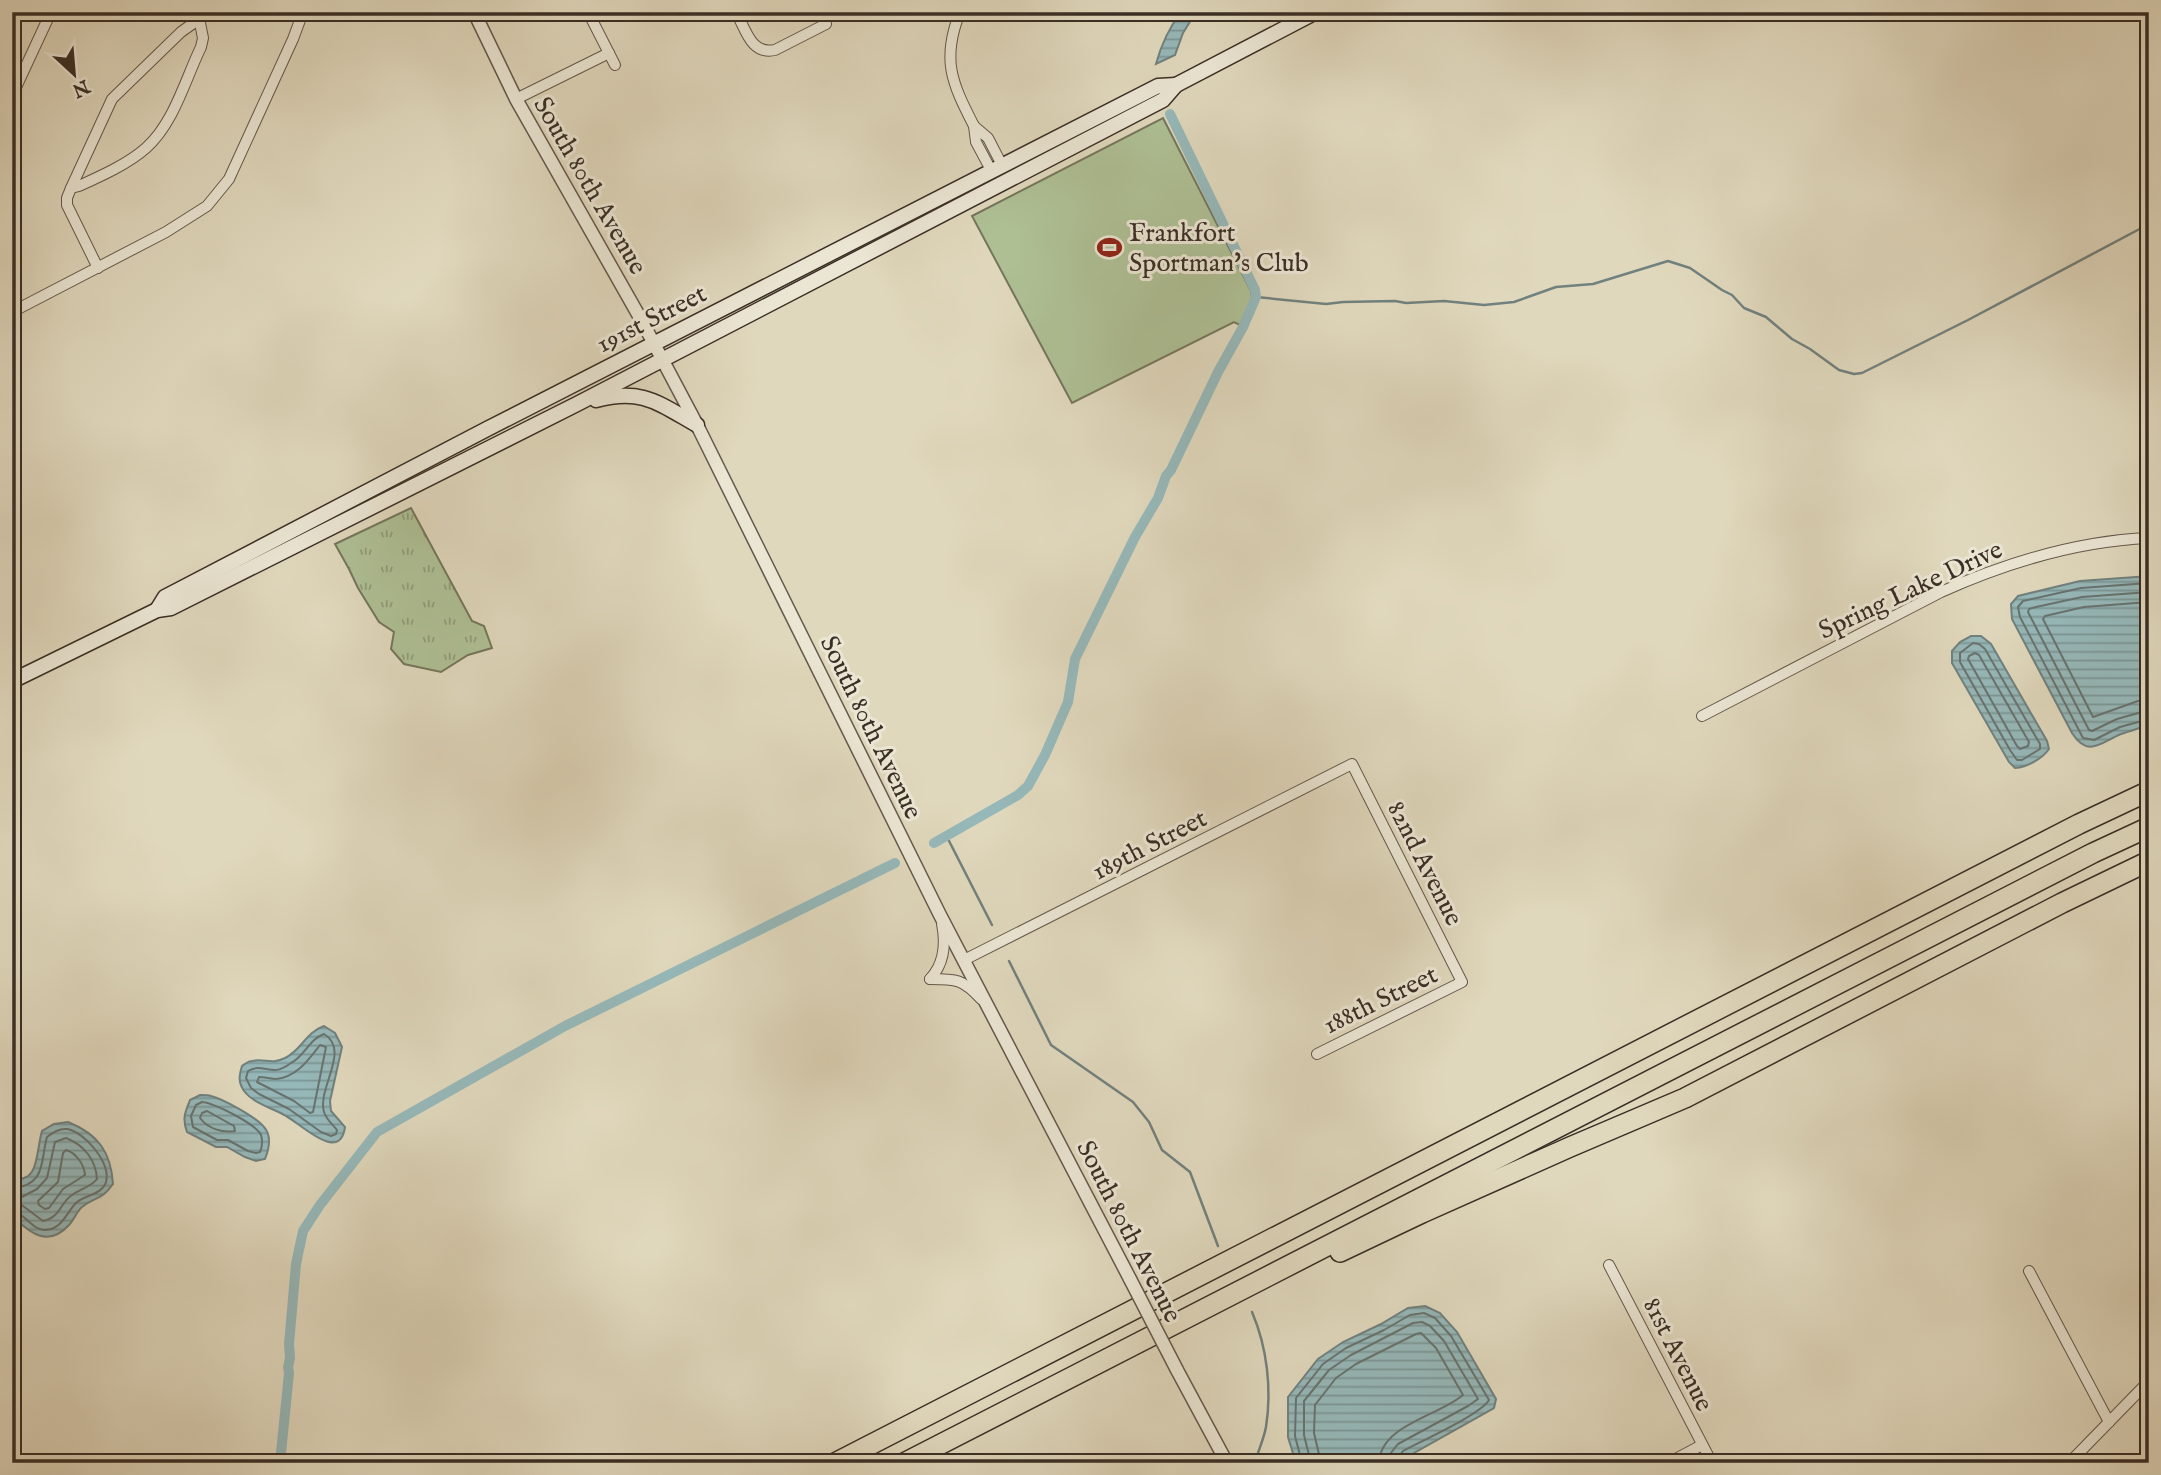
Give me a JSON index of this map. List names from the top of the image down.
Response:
{
  "streets": {
    "main road": ["191st Street"],
    "street": [
      "South 80th Avenue",
      "Spring Lake Drive",
      "189th Street",
      "82nd Avenue",
      "188th Street",
      "81st Avenue"
    ]
  },
  "crossings": [
    ["South 80th Avenue", "191st Street"],
    ["South 80th Avenue", "189th Street"],
    ["189th Street", "82nd Avenue"],
    ["82nd Avenue", "188th Street"]
  ],
  "places": {
    "sports": ["Frankfort Sportman's Club"]
  },
  "north": "bottom right"
}
